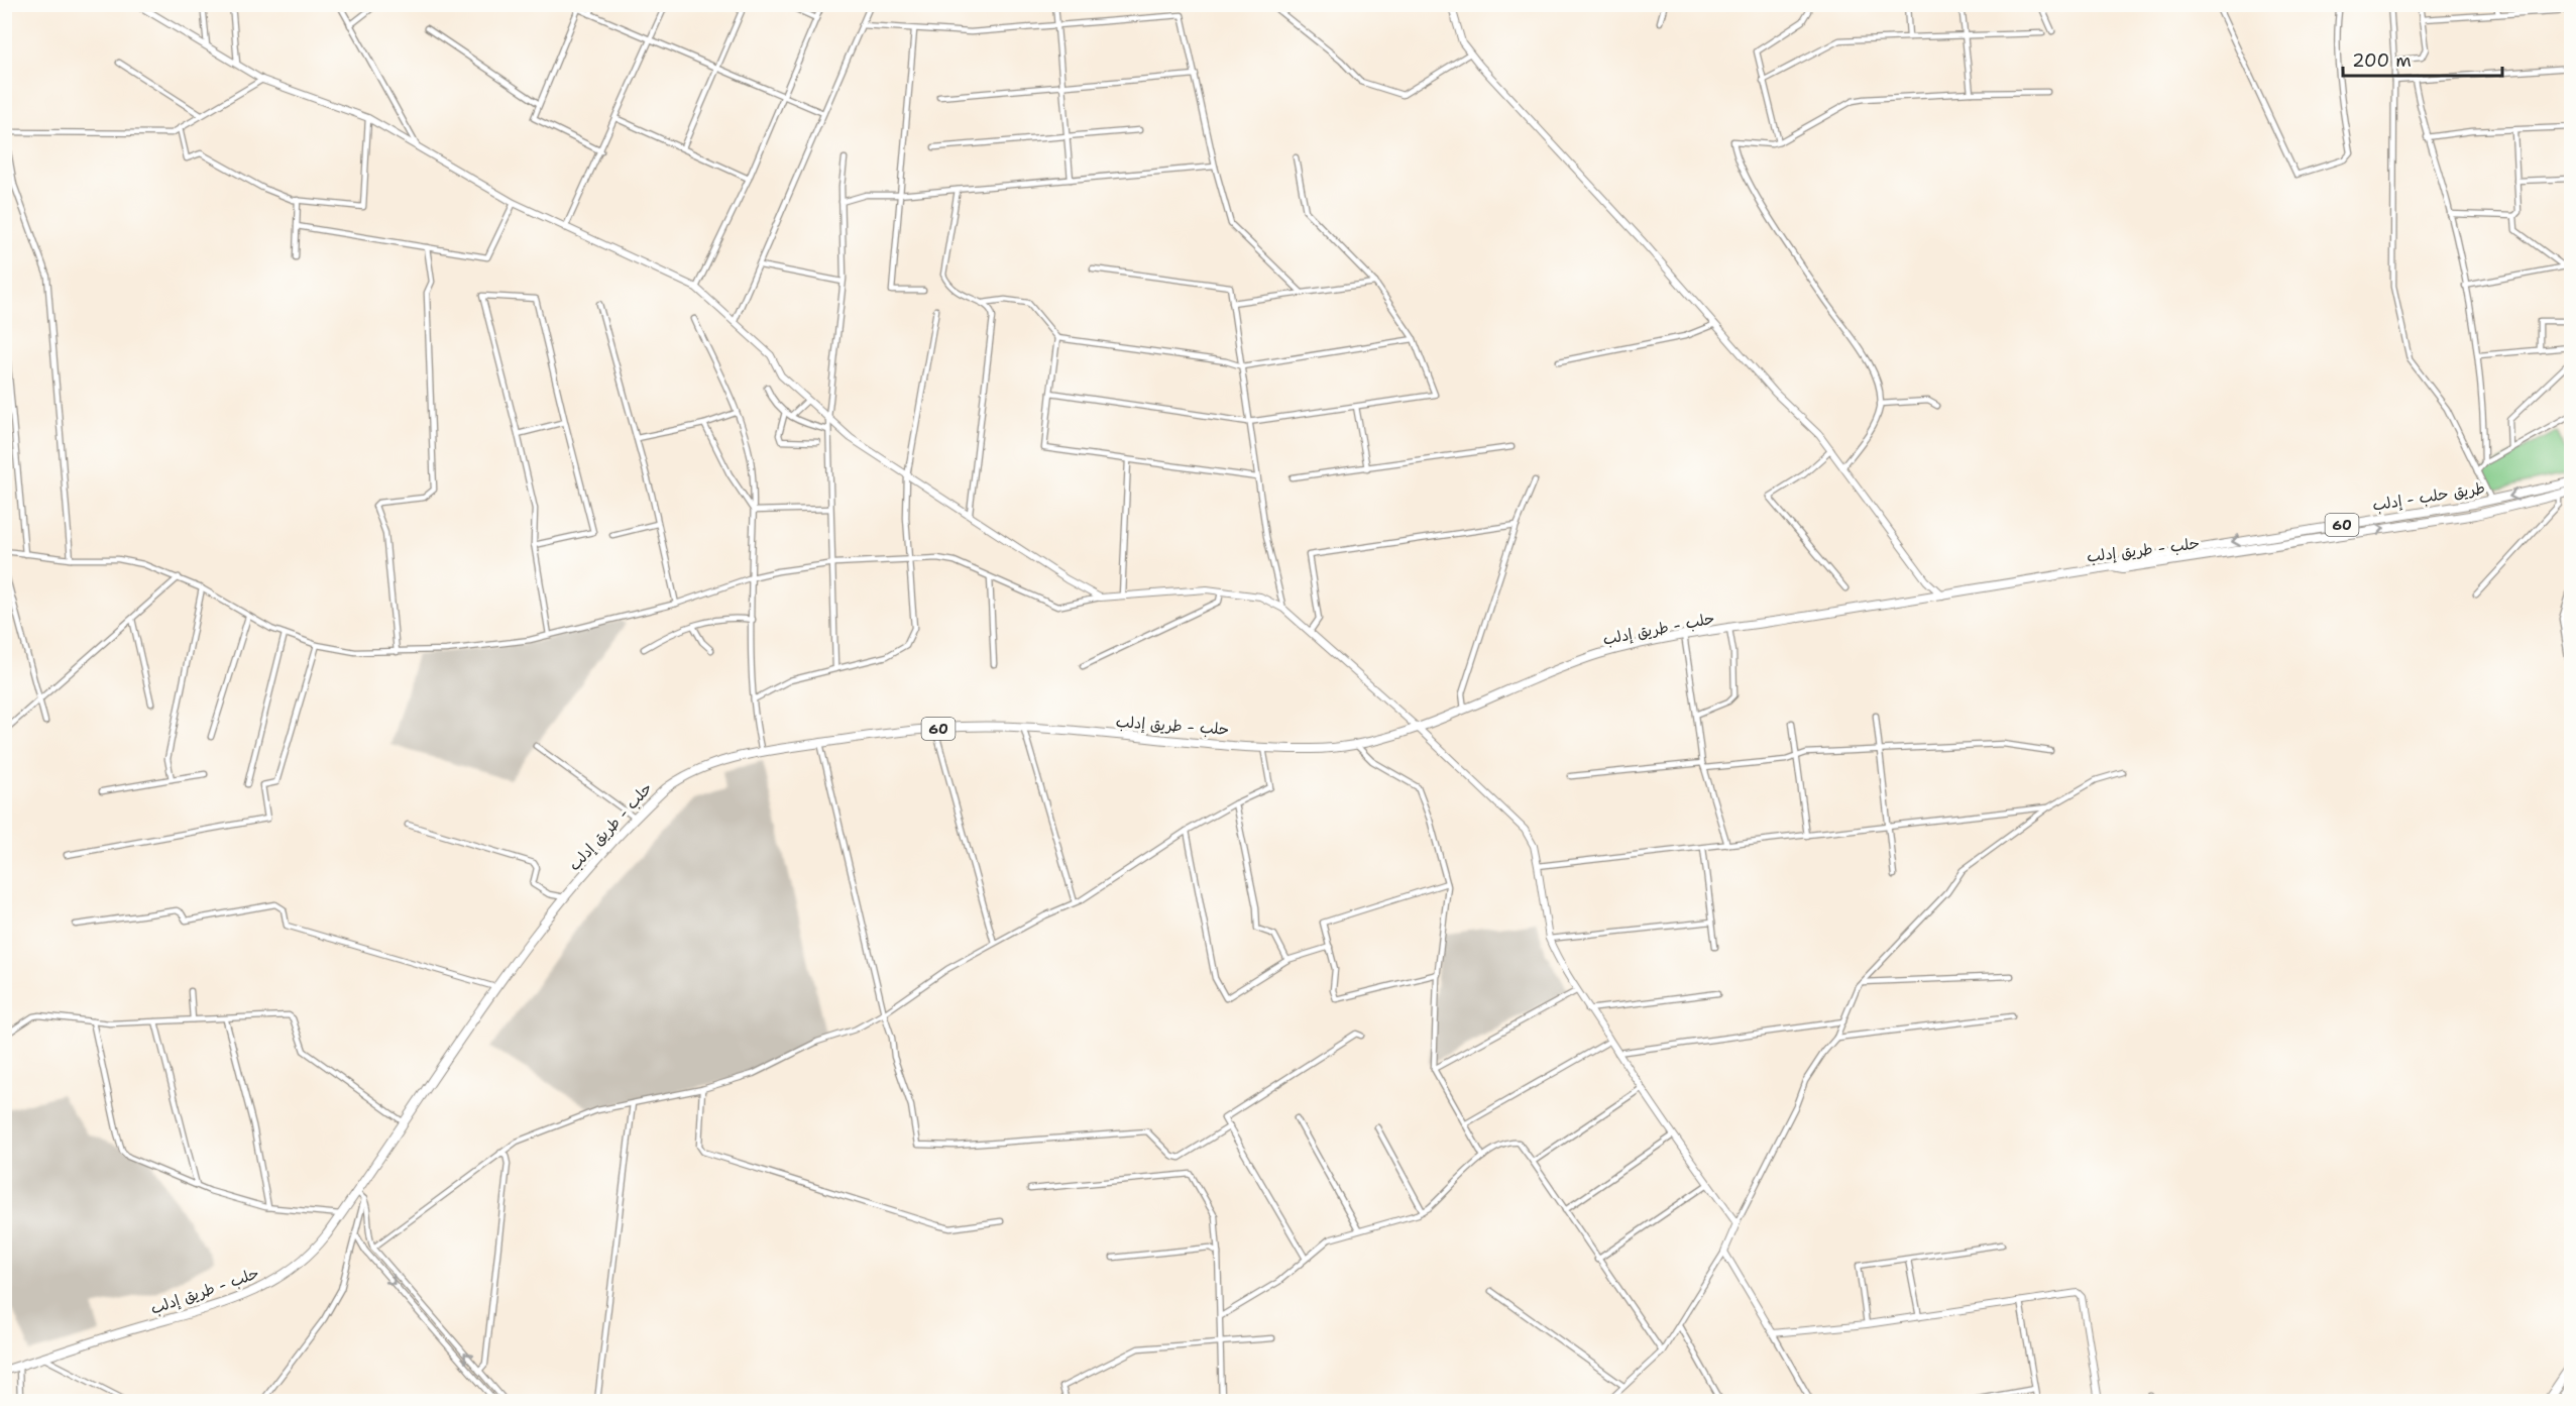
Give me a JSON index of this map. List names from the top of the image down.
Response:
{
  "streets": {
    "highway": ["طريق حلب - إدلب", "60", "حلب - طريق إدلب"]
  },
  "crossings": [
    ["طريق حلب - إدلب", "حلب - طريق إدلب"]
  ],
  "one_way": ["طريق حلب - إدلب"],
  "scale_bar": "200 m"
}
